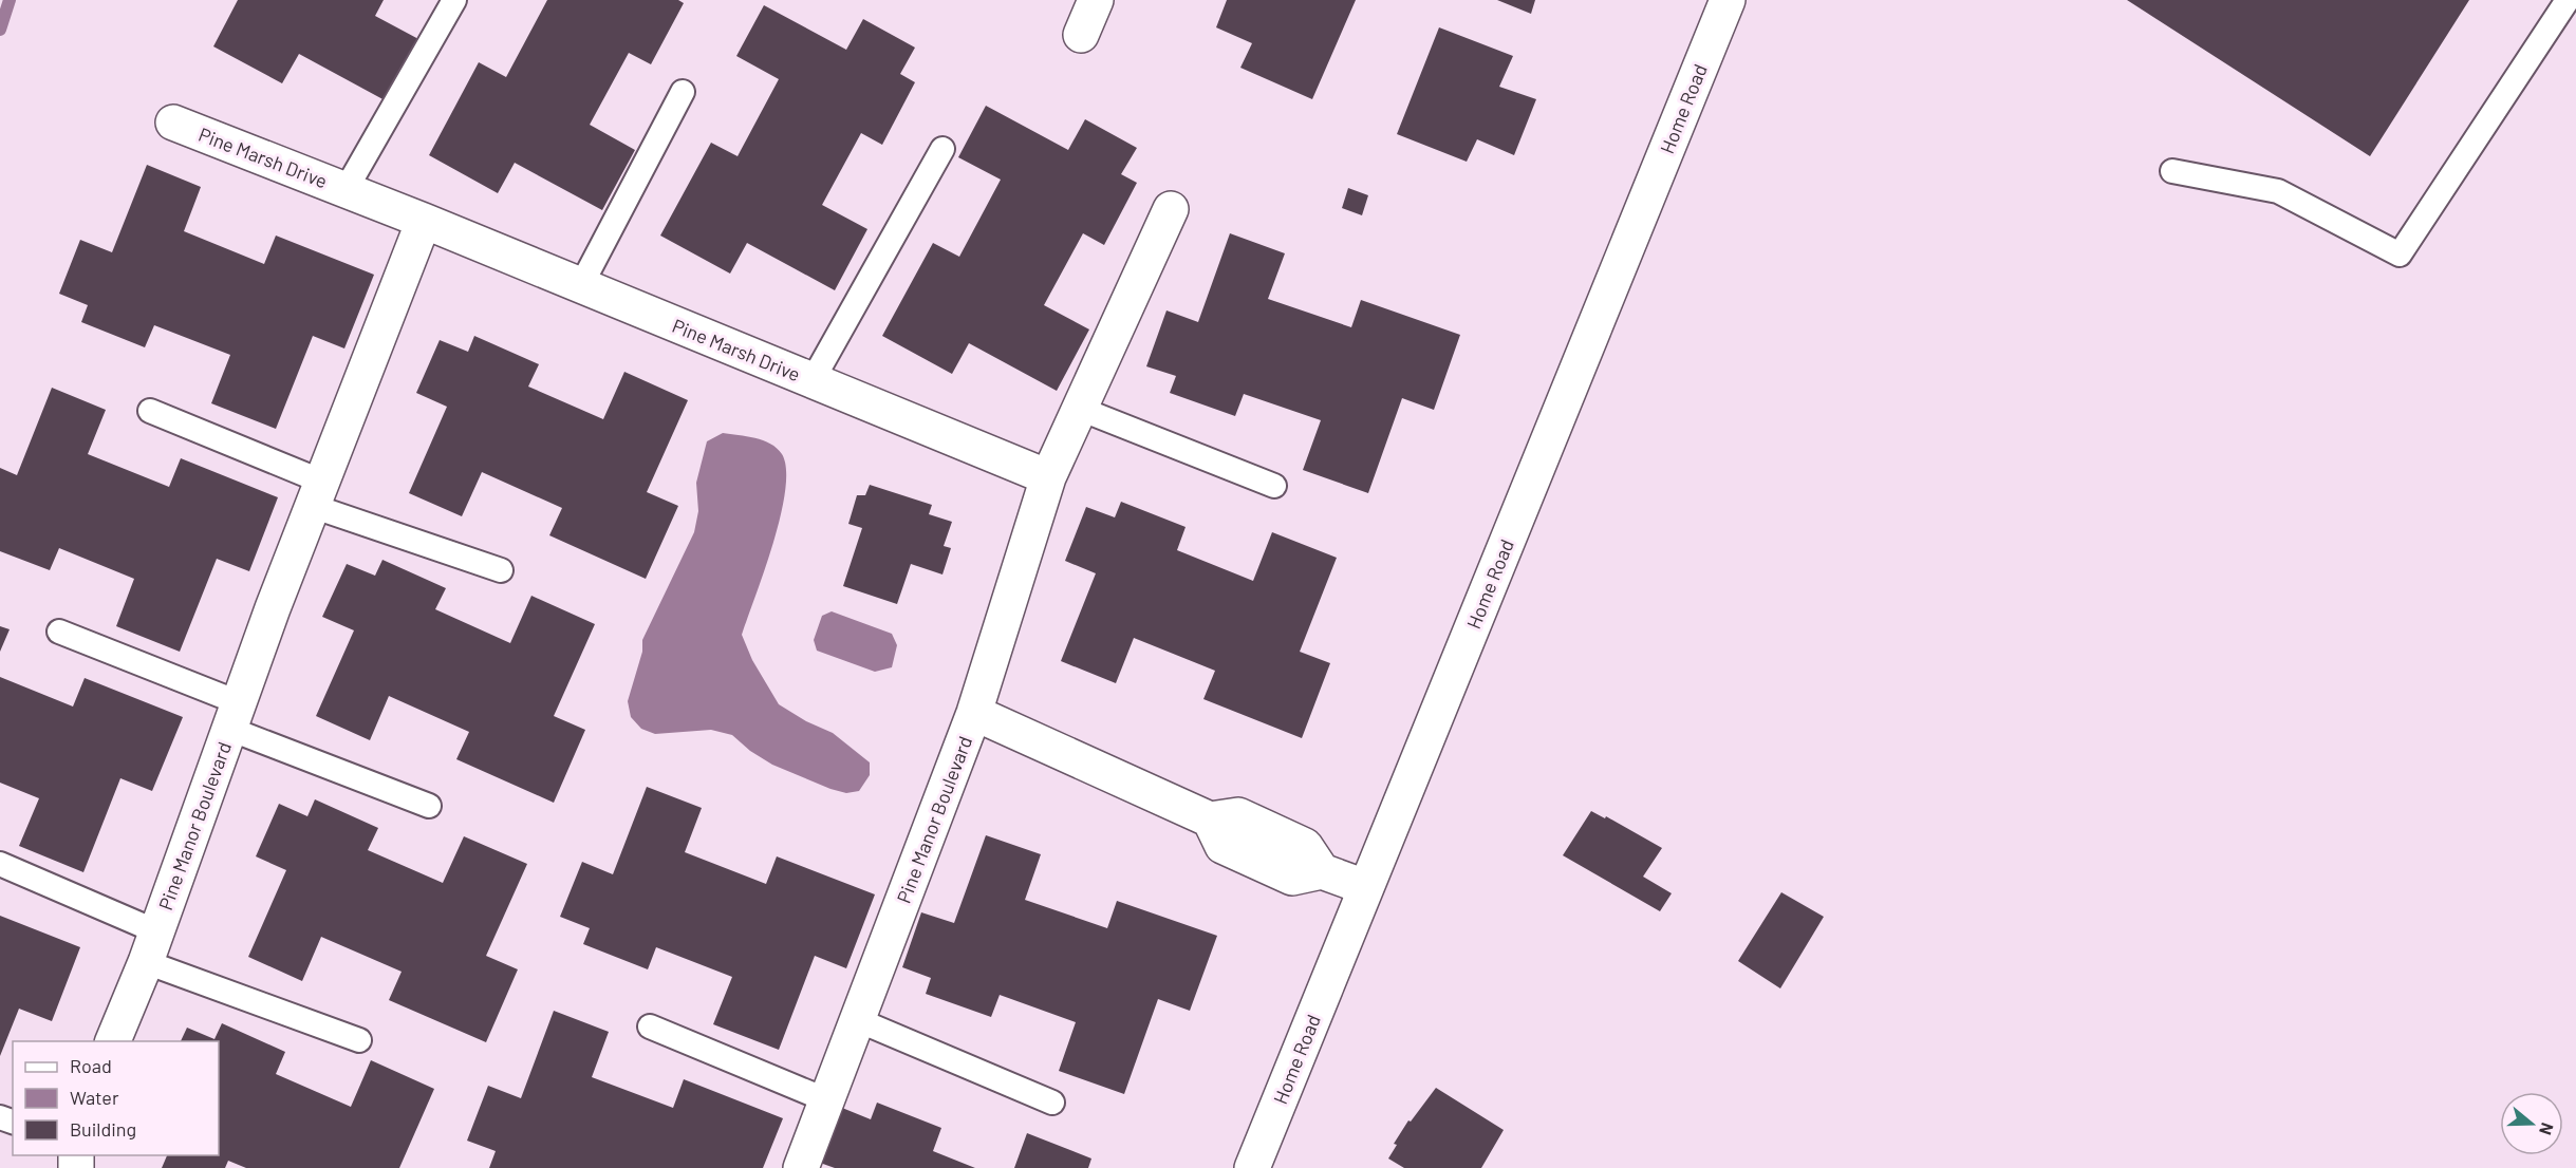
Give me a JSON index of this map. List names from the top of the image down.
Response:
{
  "streets": {
    "street": ["Home Road", "Pine Marsh Drive", "Pine Manor Boulevard"]
  },
  "crossings": [
    ["Home Road", "Pine Manor Boulevard"]
  ],
  "legend": ["Road", "Water", "Building"],
  "north": "right"
}
